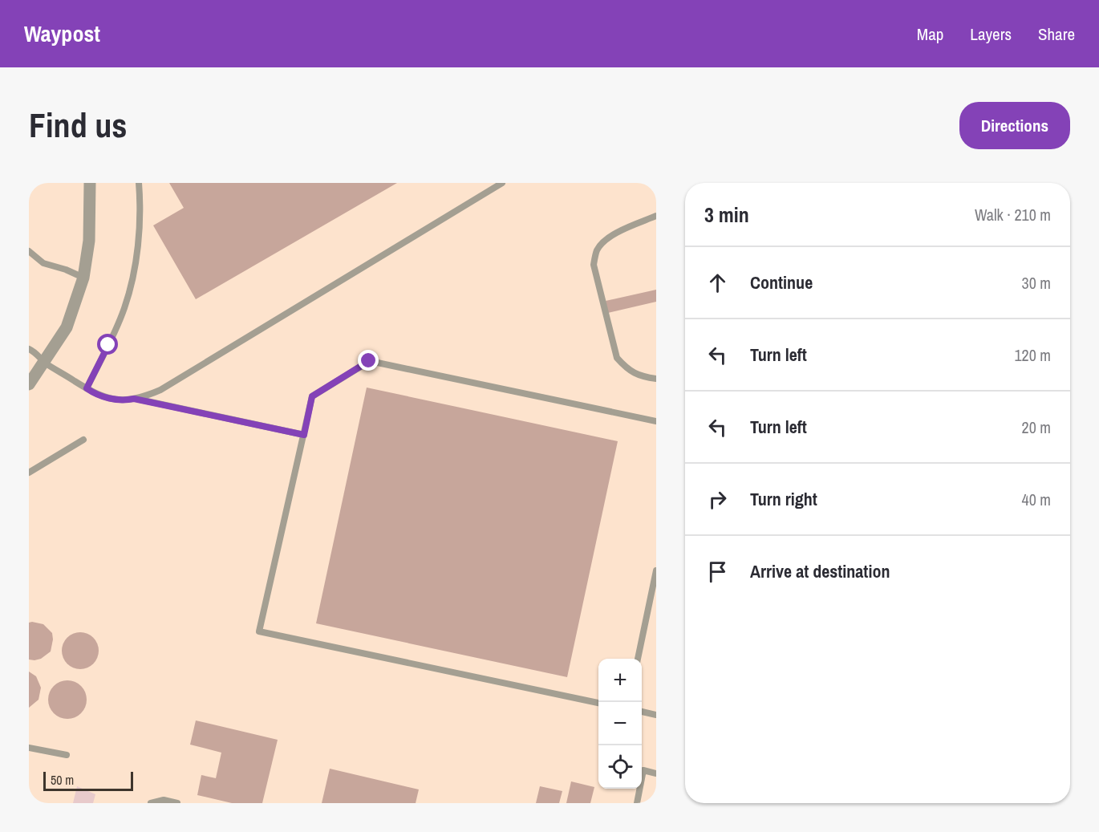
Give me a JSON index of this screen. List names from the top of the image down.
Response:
{
  "scale_bar": "50 m",
  "page": {
    "header": "Waypost",
    "nav": ["Map", "Layers", "Share"],
    "buttons": "Directions",
    "title": "Find us",
    "heading": ["3 min", "Walk · 210 m"],
    "list": [
      ["Continue", "30 m"],
      ["Turn left", "120 m"],
      ["Turn left", "20 m"],
      ["Turn right", "40 m"],
      "Arrive at destination"
    ],
    "map_buttons": ["+", "−"],
    "scale": "50 m"
  }
}
